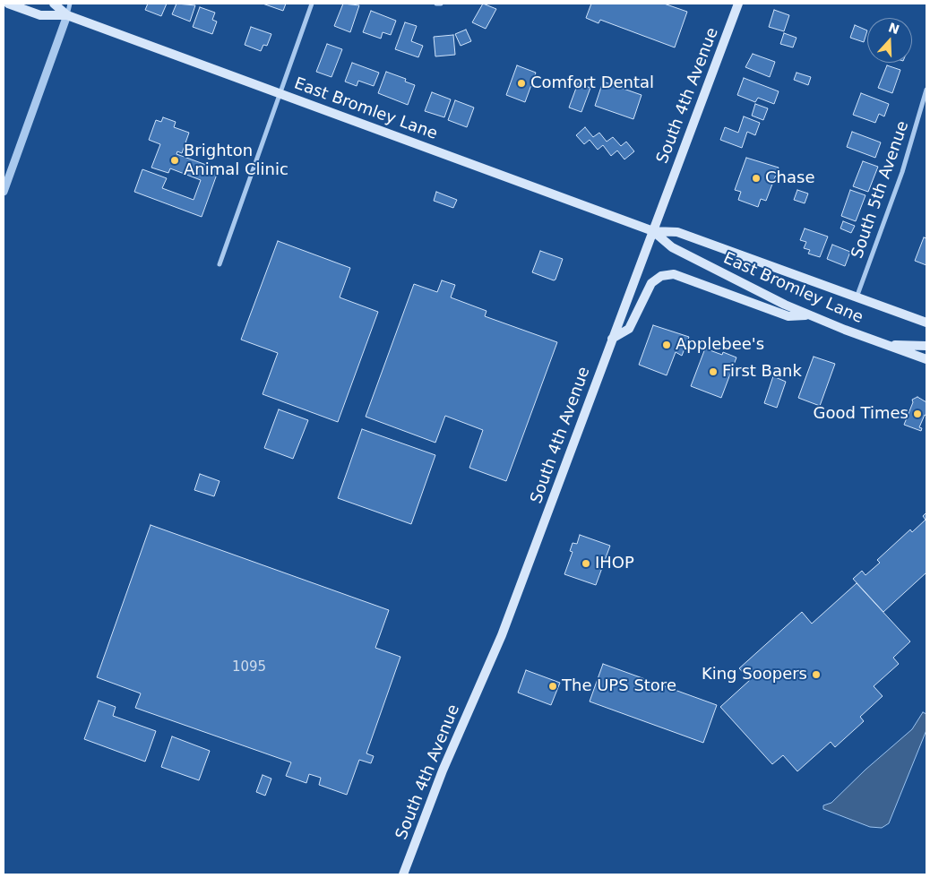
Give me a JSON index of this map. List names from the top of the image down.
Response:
{
  "streets": {
    "main road": ["South 4th Avenue", "East Bromley Lane"],
    "street": ["South 5th Avenue"]
  },
  "crossings": [
    ["South 4th Avenue", "East Bromley Lane"],
    ["East Bromley Lane", "South 5th Avenue"]
  ],
  "places": [
    "Comfort Dental",
    "Brighton Animal Clinic",
    "Chase",
    "Applebee's",
    "First Bank",
    "Good Times",
    "IHOP",
    "King Soopers",
    "The UPS Store"
  ],
  "house_numbers": ["1095"],
  "north": "top"
}
